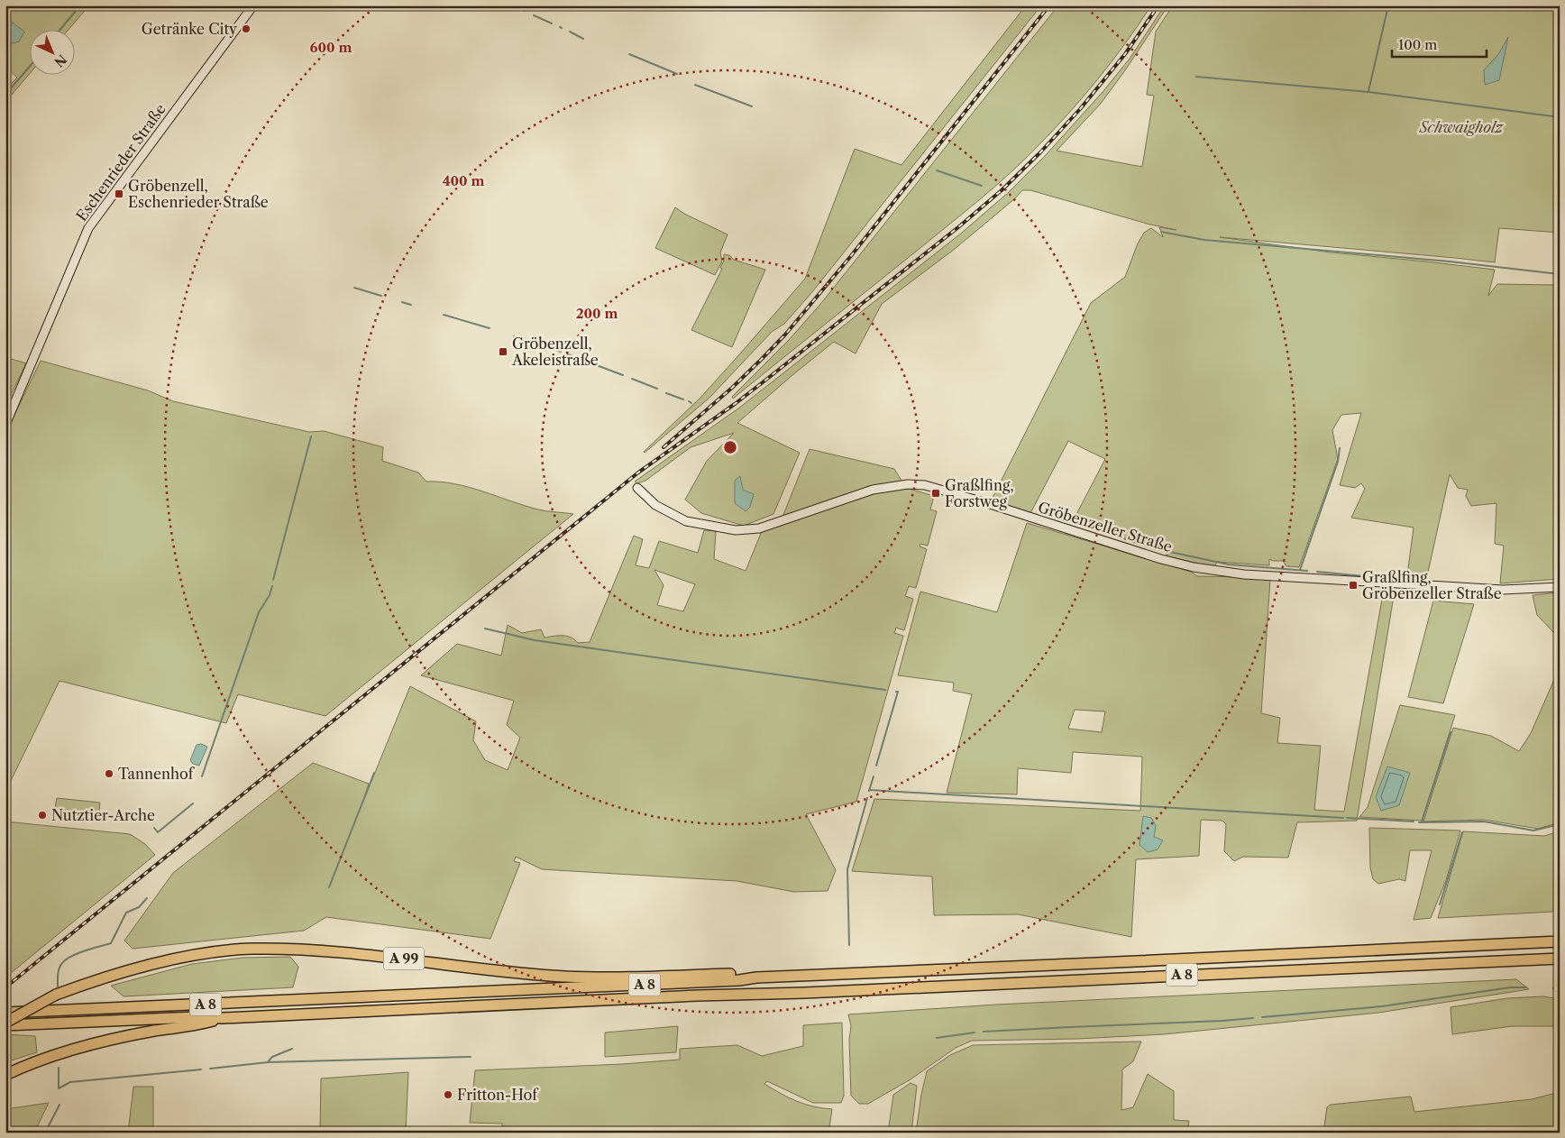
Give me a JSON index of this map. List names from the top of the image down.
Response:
{
  "streets": {
    "highway": ["A 99", "A 8"],
    "street": ["Eschenrieder Straße", "Gröbenzeller Straße"]
  },
  "crossings": [
    ["A 99", "A 8"]
  ],
  "parks": ["Schwaigholz"],
  "places": {
    "other": [
      "Getränke City",
      "Tannenhof",
      "Nutztier-Arche",
      "Fritton-Hof"
    ],
    "transit": [
      "Gröbenzell, Eschenrieder Straße",
      "Gröbenzell, Akeleistraße",
      "Graßlfing, Forstweg",
      "Graßlfing, Gröbenzeller Straße"
    ]
  },
  "scale_bar": "100 m",
  "north": "bottom right",
  "rings": ["600 m", "400 m", "200 m"]
}
